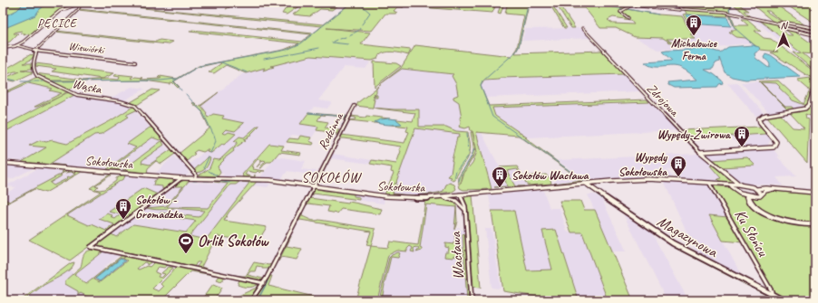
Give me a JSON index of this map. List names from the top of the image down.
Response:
{
  "streets": {
    "street": [
      "Wiewiórki",
      "Wąska",
      "Zdrojowa",
      "Rodzinna",
      "Sokołowska",
      "Ku Słońcu",
      "Magazynowa",
      "Wacława"
    ]
  },
  "crossings": [
    ["Wiewiórki", "Wąska"],
    ["Wąska", "Sokołowska"],
    ["Zdrojowa", "Sokołowska"],
    ["Rodzinna", "Sokołowska"],
    ["Sokołowska", "Ku Słońcu"],
    ["Sokołowska", "Magazynowa"],
    ["Sokołowska", "Wacława"],
    ["Ku Słońcu", "Magazynowa"]
  ],
  "districts": ["PĘCICE", "SOKOŁÓW"],
  "places": {
    "building": [
      "Michałowice Ferma",
      "Wypędy-Żwirowa",
      "Wypędy Sokołowska",
      "Sokołów Wacława",
      "Sokołów - Gromadzka"
    ],
    "sports": ["Orlik Sokołów"]
  },
  "north": "top"
}
